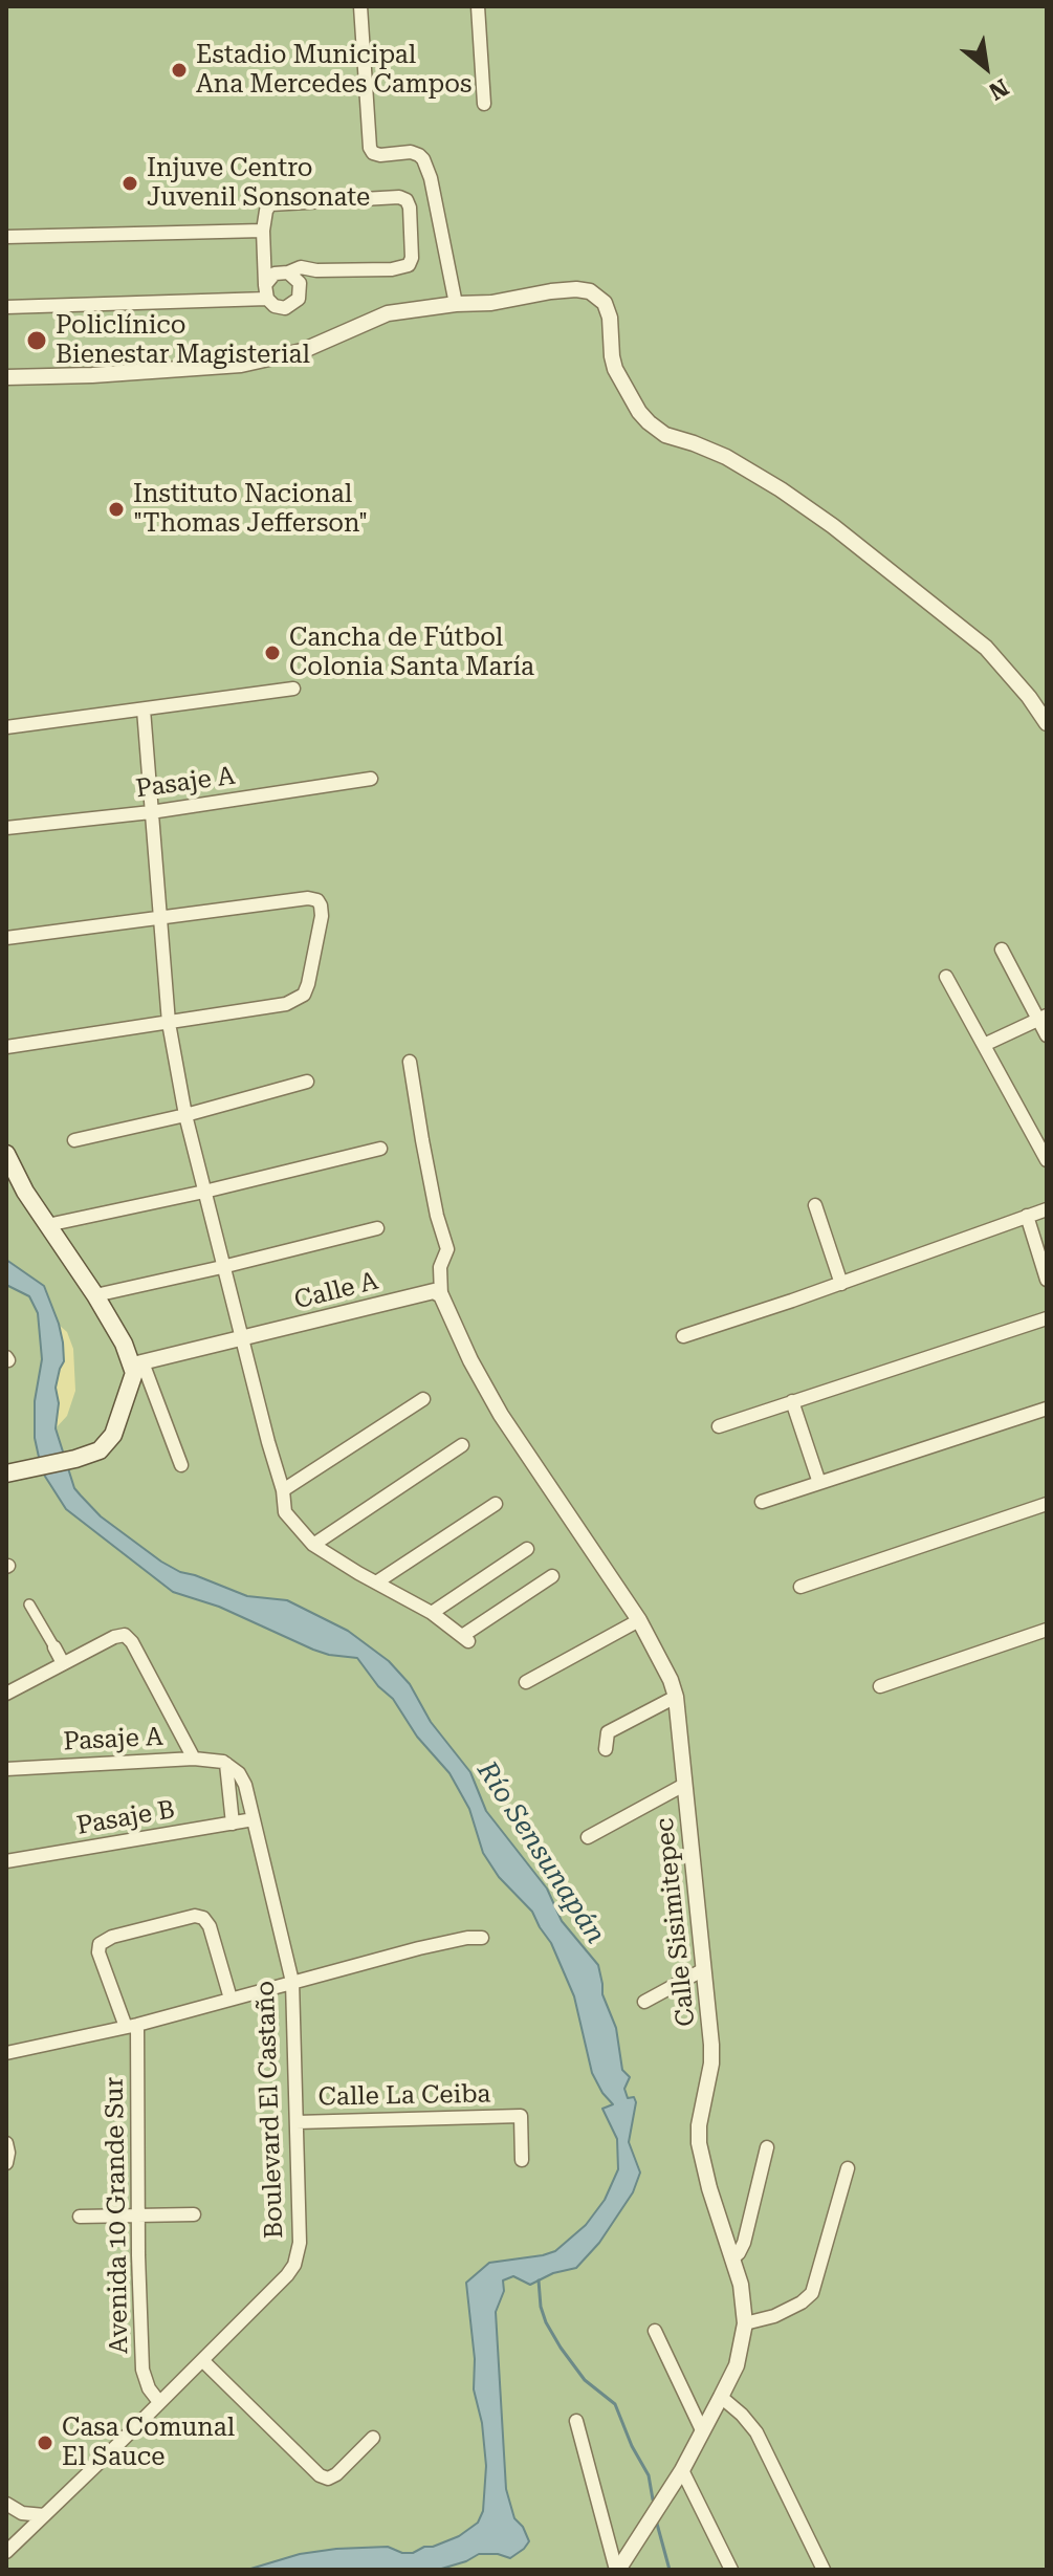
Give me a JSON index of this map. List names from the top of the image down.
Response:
{
  "streets": {
    "street": [
      "Pasaje A",
      "Calle A",
      "Pasaje B",
      "Calle Sisimitepec",
      "Calle La Ceiba",
      "Boulevard El Castaño",
      "Avenida 10 Grande Sur"
    ]
  },
  "crossings": [
    ["Pasaje A", "Boulevard El Castaño"],
    ["Calle A", "Calle Sisimitepec"],
    ["Pasaje B", "Boulevard El Castaño"],
    ["Calle La Ceiba", "Boulevard El Castaño"],
    ["Boulevard El Castaño", "Avenida 10 Grande Sur"]
  ],
  "water": ["Río Sensunapán"],
  "places": [
    "Estadio Municipal Ana Mercedes Campos",
    "Injuve Centro Juvenil Sonsonate",
    "Policlínico Bienestar Magisterial",
    "Instituto Nacional \"Thomas Jefferson\"",
    "Cancha de Fútbol Colonia Santa María",
    "Casa Comunal El Sauce"
  ],
  "north": "bottom right"
}
